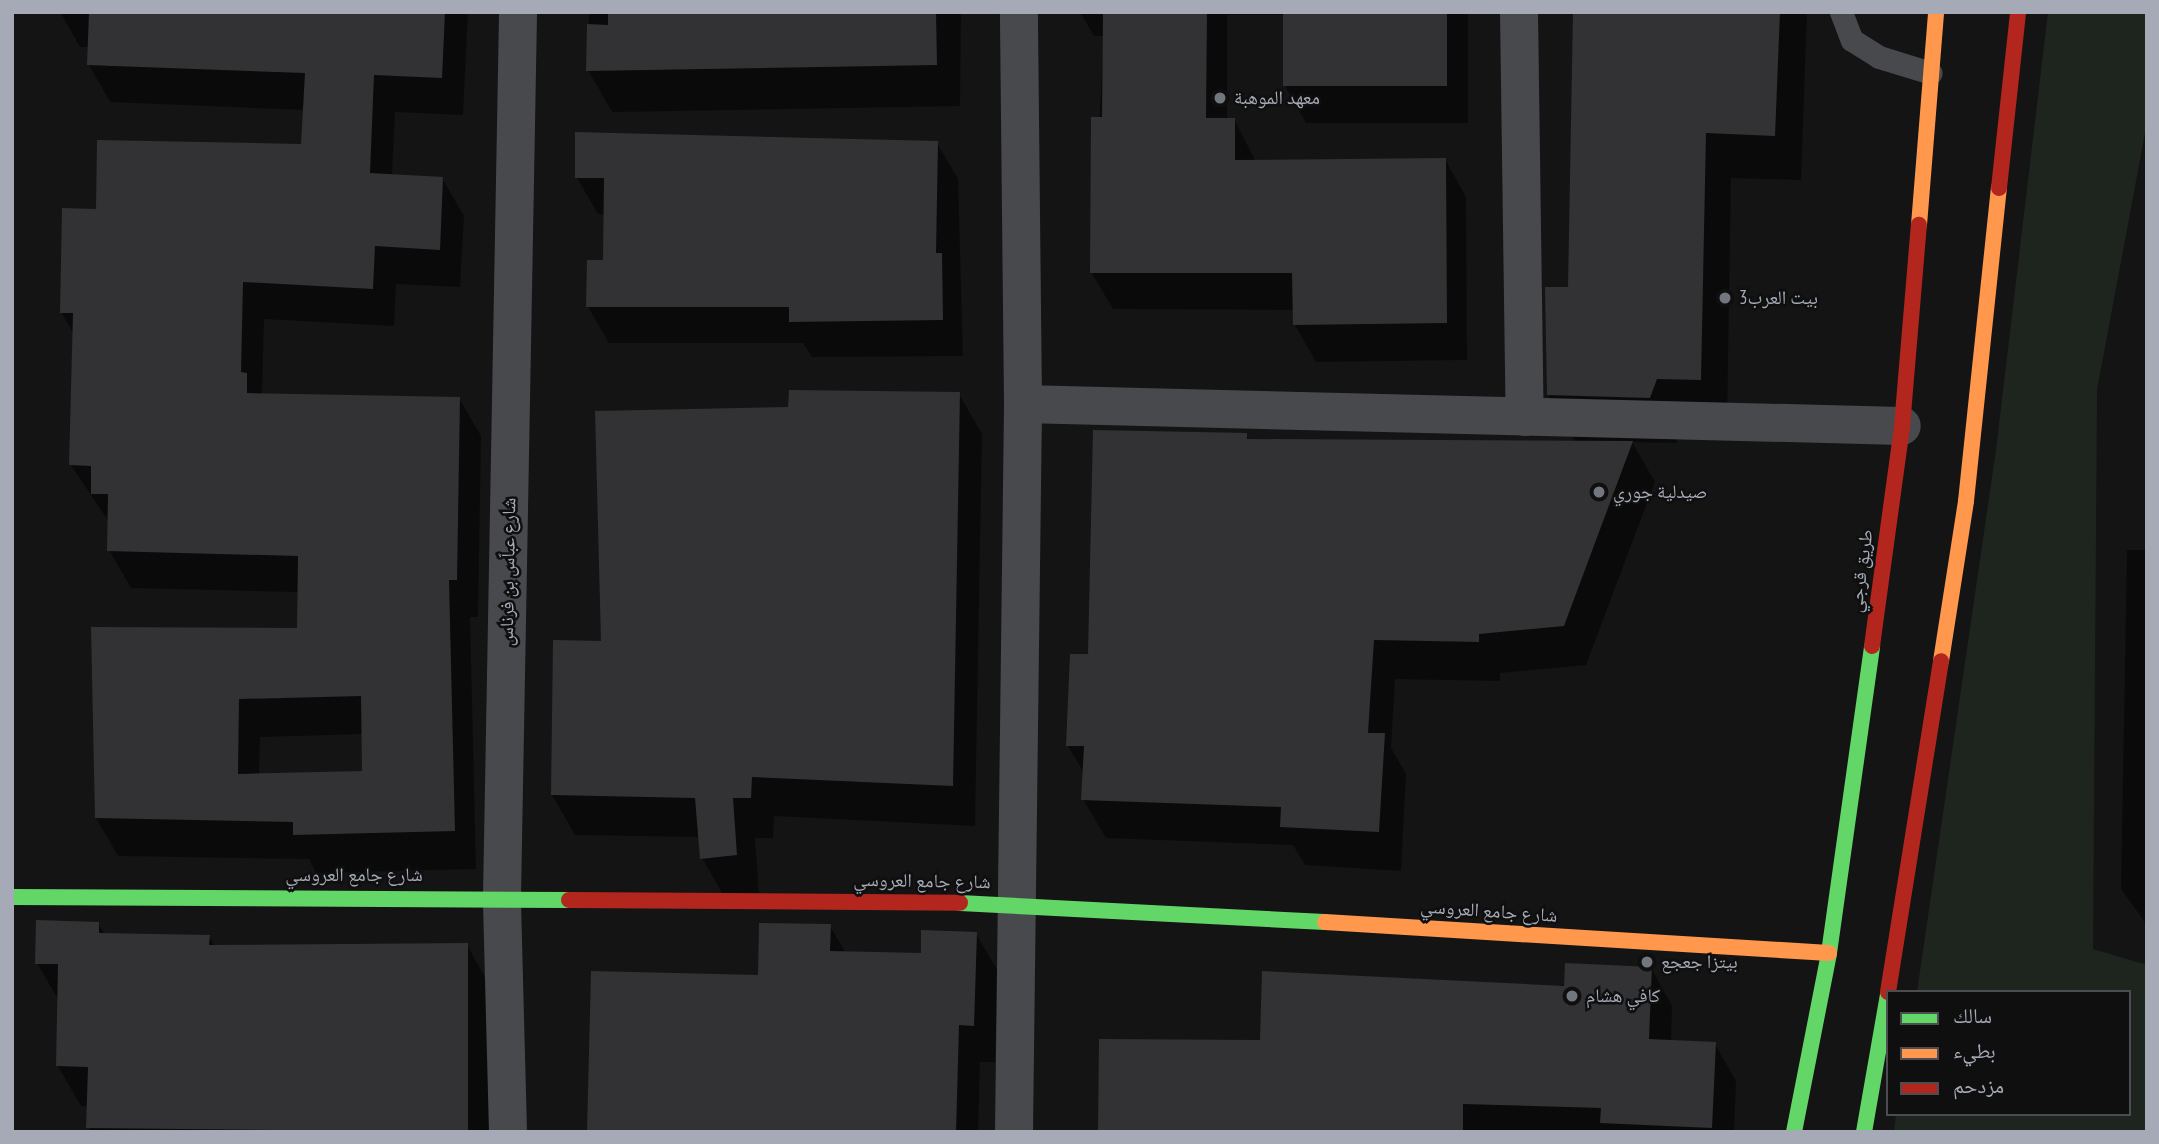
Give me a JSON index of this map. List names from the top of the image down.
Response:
{
  "streets": {
    "main road": ["طريق قرجي", "شارع جامع العروسي"],
    "street": ["شارع عباّس بن فرناس"]
  },
  "crossings": [
    ["طريق قرجي", "شارع جامع العروسي"],
    ["شارع عباّس بن فرناس", "شارع جامع العروسي"]
  ],
  "places": [
    "معهد الموهبة",
    "بيت العرب3",
    "صيدلية جوري",
    "بيتزا جعجع",
    "كافي هشام"
  ],
  "legend": ["سالك", "بطيء", "مزدحم"]
}
